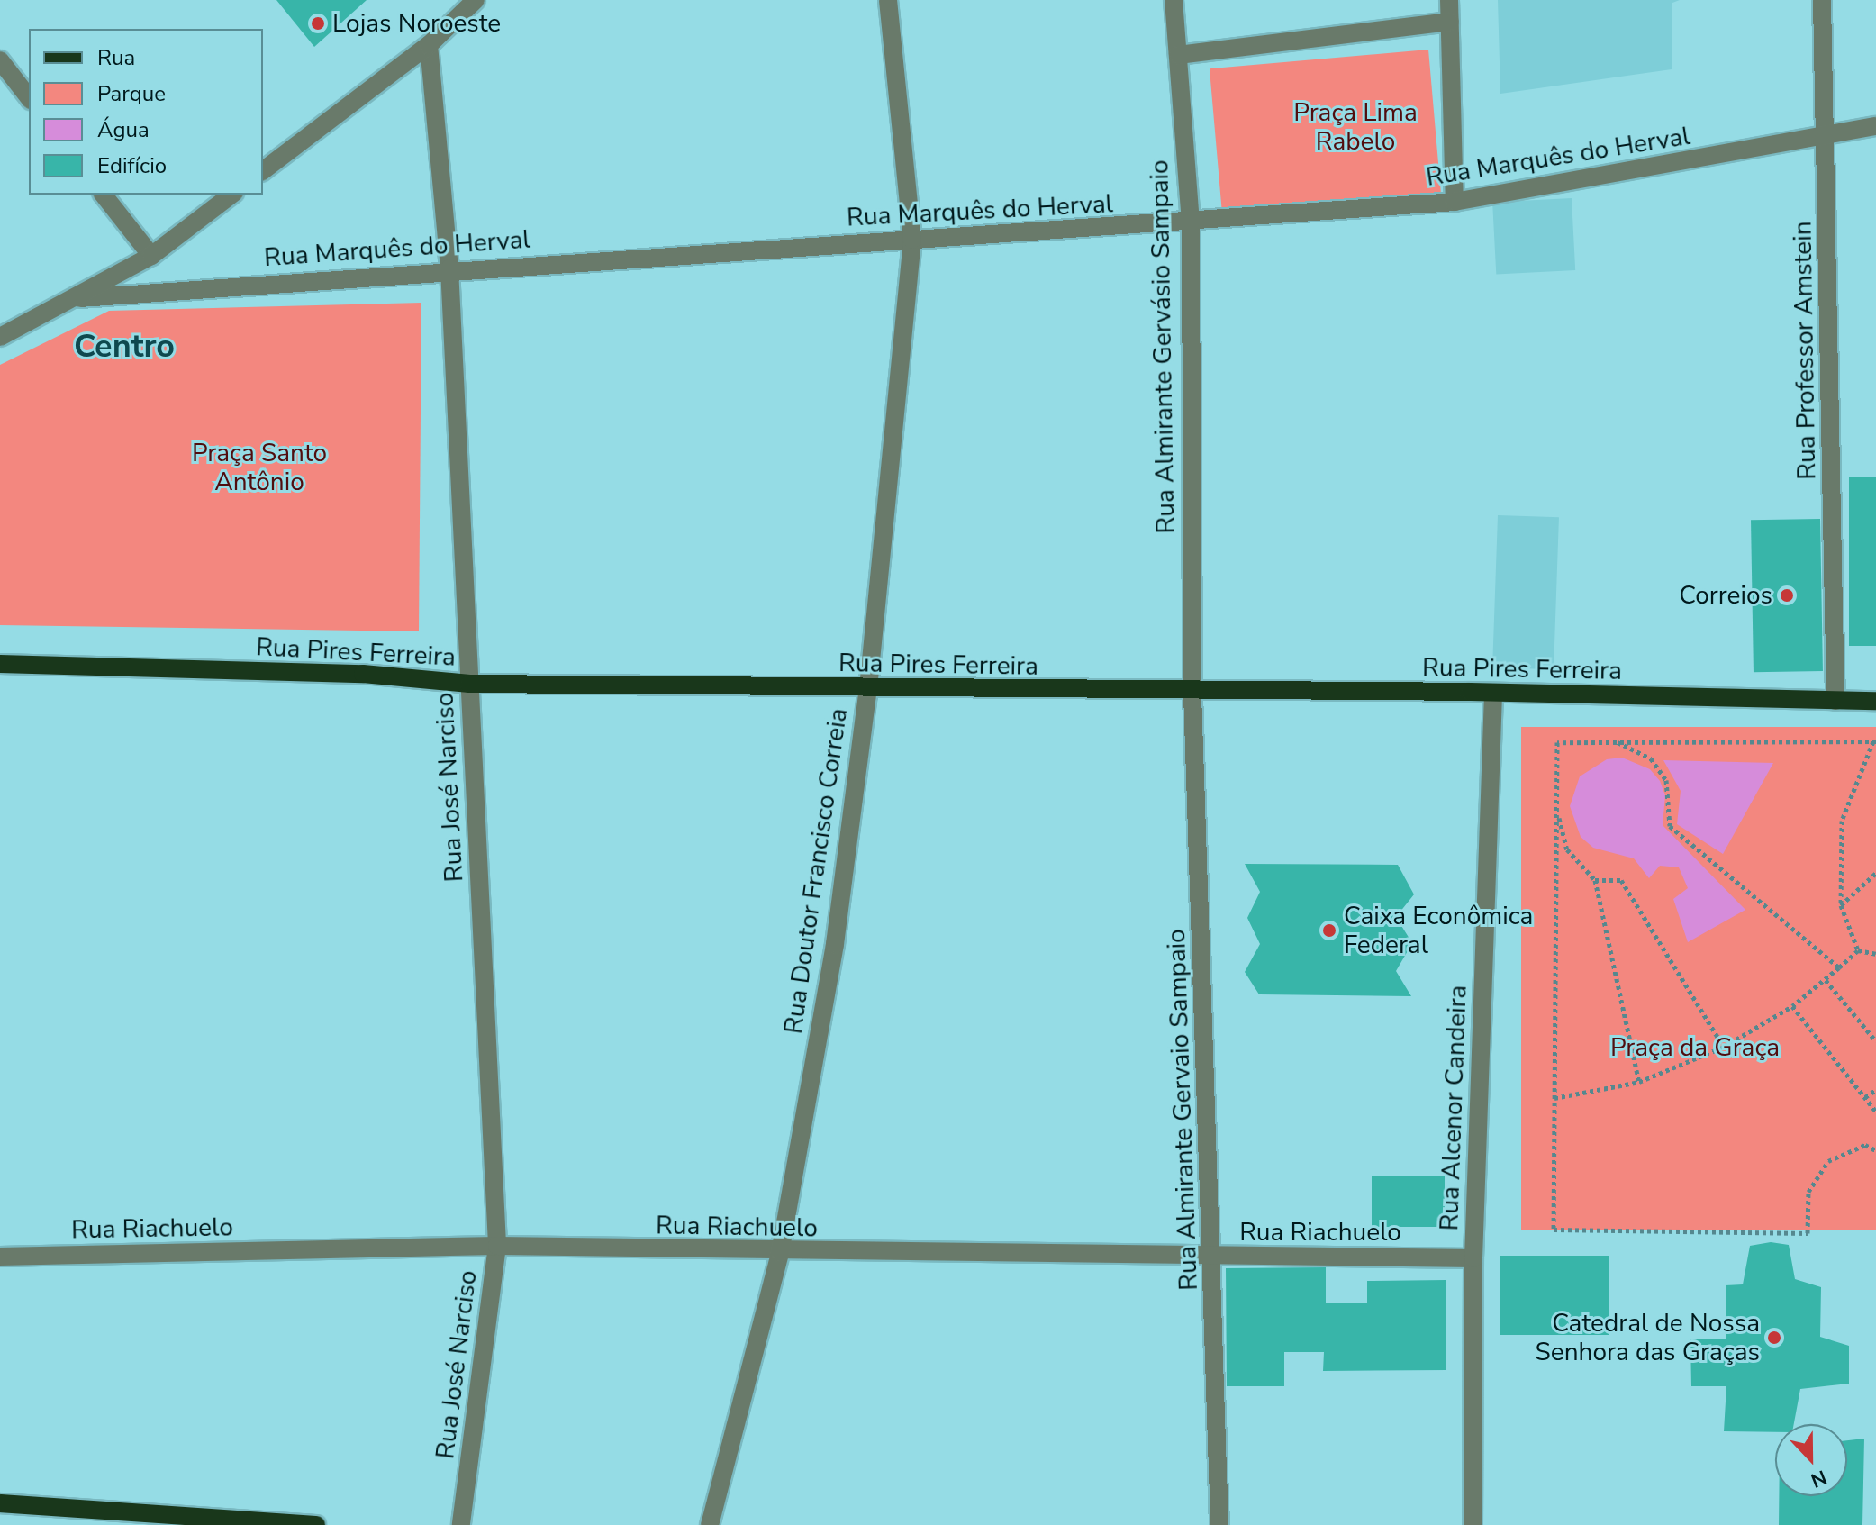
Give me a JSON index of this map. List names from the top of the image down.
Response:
{
  "streets": {
    "main road": ["Rua Pires Ferreira"],
    "street": [
      "Rua Marquês do Herval",
      "Rua Almirante Gervásio Sampaio",
      "Rua Professor Amstein",
      "Rua José Narciso",
      "Rua Doutor Francisco Correia",
      "Rua Alcenor Candeira",
      "Rua Almirante Gervaio Sampaio",
      "Rua Riachuelo"
    ]
  },
  "crossings": [
    ["Rua Marquês do Herval", "Rua Almirante Gervásio Sampaio"],
    ["Rua Marquês do Herval", "Rua Professor Amstein"],
    ["Rua Marquês do Herval", "Rua José Narciso"],
    ["Rua Marquês do Herval", "Rua Doutor Francisco Correia"],
    ["Rua Almirante Gervásio Sampaio", "Rua Pires Ferreira"],
    ["Rua Almirante Gervásio Sampaio", "Rua Almirante Gervaio Sampaio"],
    ["Rua Professor Amstein", "Rua Pires Ferreira"],
    ["Rua Pires Ferreira", "Rua José Narciso"],
    ["Rua Pires Ferreira", "Rua Doutor Francisco Correia"],
    ["Rua Pires Ferreira", "Rua Alcenor Candeira"],
    ["Rua Pires Ferreira", "Rua Almirante Gervaio Sampaio"],
    ["Rua José Narciso", "Rua Riachuelo"],
    ["Rua Doutor Francisco Correia", "Rua Riachuelo"],
    ["Rua Alcenor Candeira", "Rua Riachuelo"],
    ["Rua Almirante Gervaio Sampaio", "Rua Riachuelo"]
  ],
  "districts": ["Centro"],
  "parks": ["Praça Lima Rabelo", "Praça Santo Antônio", "Praça da Graça"],
  "places": [
    "Lojas Noroeste",
    "Correios",
    "Caixa Econômica Federal",
    "Catedral de Nossa Senhora das Graças"
  ],
  "legend": [
    "Rua",
    "Parque",
    "Água",
    "Edifício"
  ],
  "north": "bottom"
}
